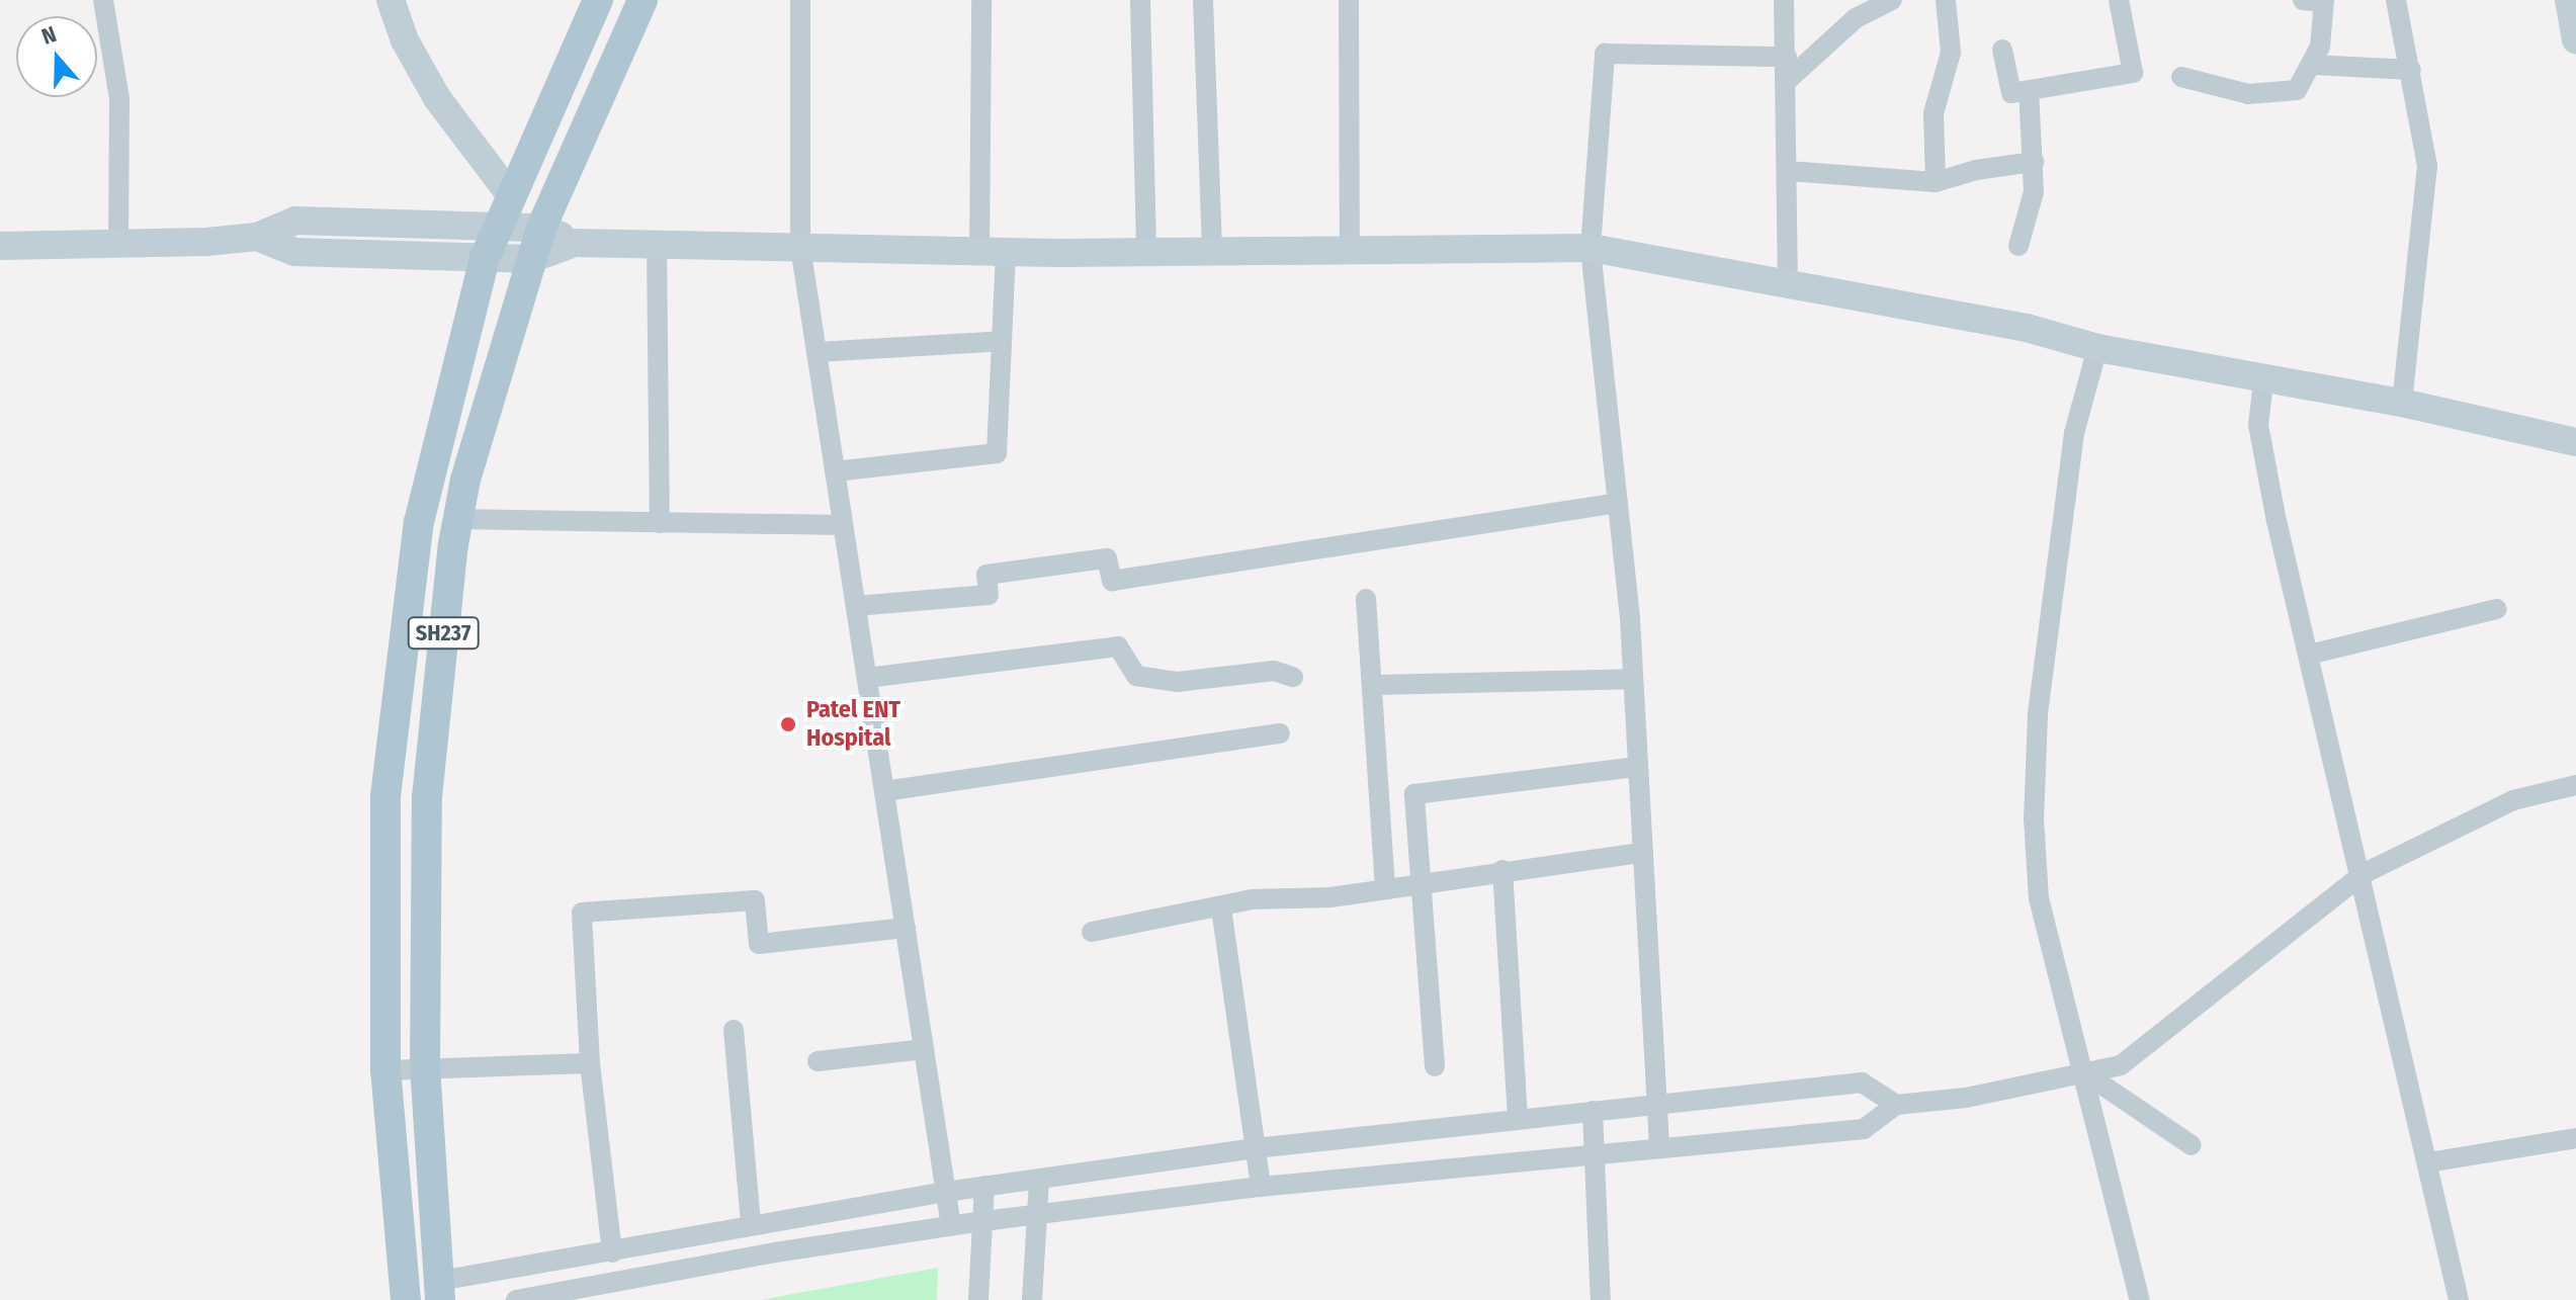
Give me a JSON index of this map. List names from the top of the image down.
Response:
{
  "streets": {
    "main road": ["SH237"]
  },
  "places": ["Patel ENT Hospital"],
  "north": "top"
}
